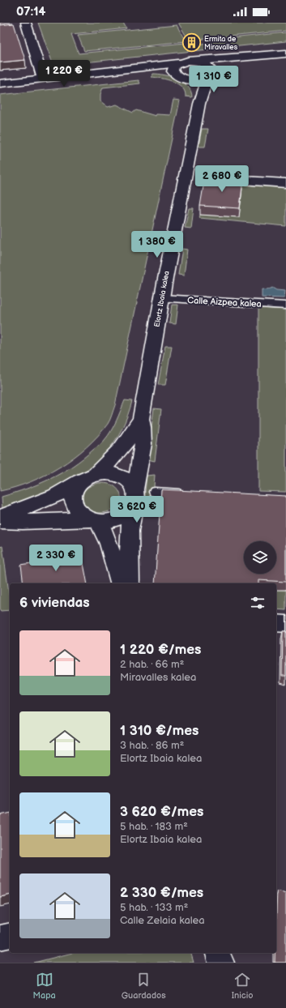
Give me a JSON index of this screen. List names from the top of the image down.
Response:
{
  "streets": {
    "street": ["Elortz Ibaia kalea"],
    "lane": ["Calle Aizpea kalea"]
  },
  "crossings": [
    ["Elortz Ibaia kalea", "Calle Aizpea kalea"]
  ],
  "places": {
    "building": ["Ermita de Miravalles"]
  },
  "page": {
    "status": "07:14",
    "price": [
      "1 220 €",
      "1 310 €",
      "2 680 €",
      "1 380 €",
      "3 620 €",
      "2 330 €"
    ],
    "heading": "6 viviendas",
    "list": [
      {
        "name": "1 220 €/mes",
        "note": "2 hab. · 66 m² · Miravalles kalea"
      },
      {
        "name": "1 310 €/mes",
        "note": "3 hab. · 86 m² · Elortz Ibaia kalea"
      },
      {
        "name": "3 620 €/mes",
        "note": "5 hab. · 183 m² · Elortz Ibaia kalea"
      },
      {
        "name": "2 330 €/mes",
        "note": "5 hab. · 133 m² · Calle Zelaia kalea"
      }
    ],
    "tabs": ["Mapa", "Guardados", "Inicio"]
  }
}
